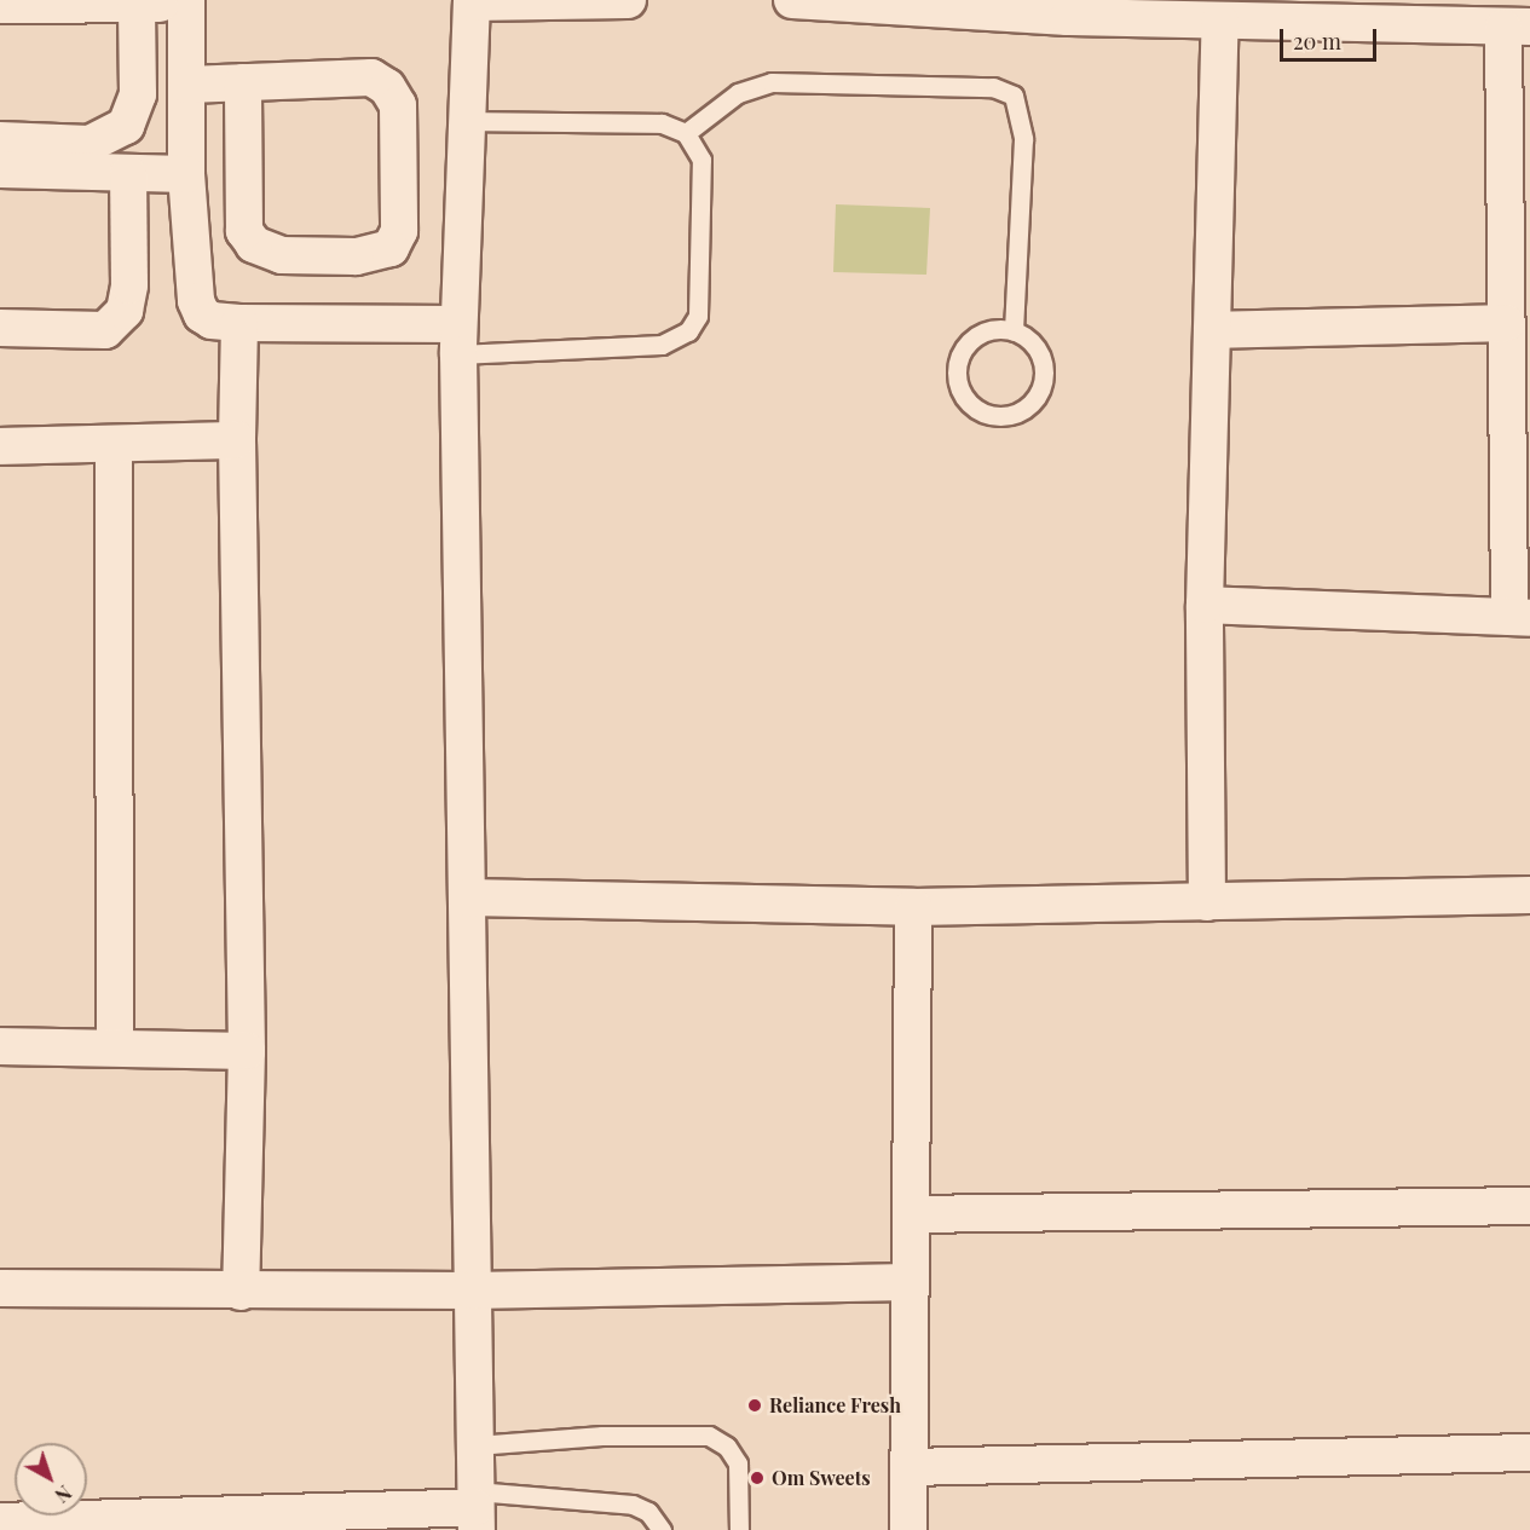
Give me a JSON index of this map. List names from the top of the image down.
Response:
{
  "places": ["Reliance Fresh", "Om Sweets"],
  "scale_bar": "20 m",
  "north": "bottom right"
}
